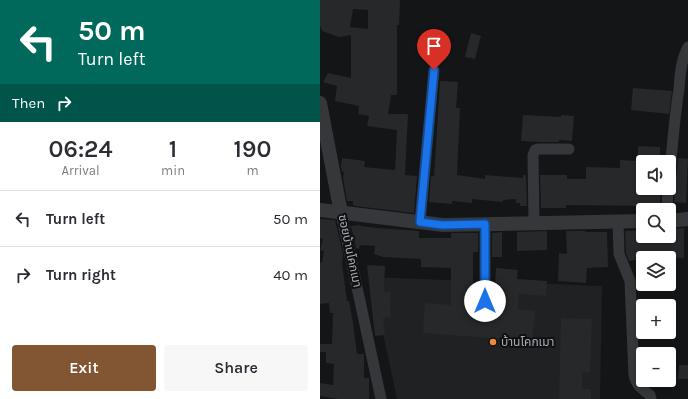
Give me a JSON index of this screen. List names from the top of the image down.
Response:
{
  "streets": {
    "street": ["ซอยบ้านโคกเมา"]
  },
  "places": ["บ้านโคกเมา"],
  "page": {
    "turn": ["50 m", "Turn left"],
    "then": "Then",
    "eta": [
      "06:24",
      "Arrival",
      "1",
      "min",
      "190",
      "m"
    ],
    "map_buttons": ["+", "−"],
    "list": [
      {
        "name": "Turn left",
        "value": "50 m"
      },
      {
        "name": "Turn right",
        "value": "40 m"
      }
    ],
    "buttons": ["Exit", "Share"]
  }
}
